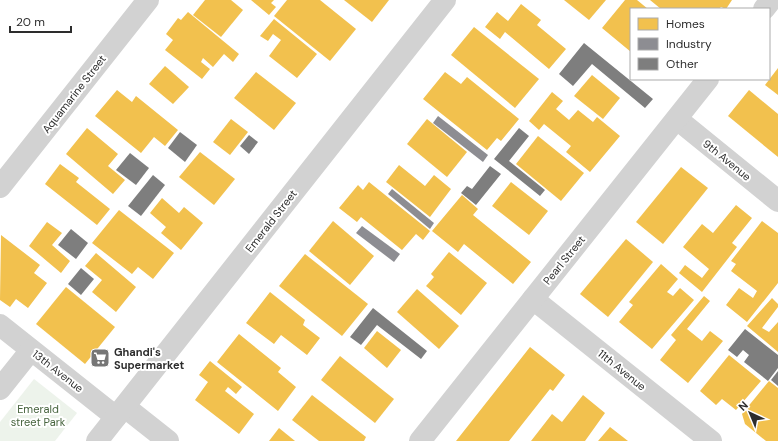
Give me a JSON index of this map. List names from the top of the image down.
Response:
{
  "streets": {
    "street": [
      "Aquamarine Street",
      "9th Avenue",
      "Emerald Street",
      "Pearl Street",
      "11th Avenue",
      "13th Avenue"
    ]
  },
  "crossings": [
    ["9th Avenue", "Pearl Street"],
    ["Emerald Street", "13th Avenue"],
    ["Pearl Street", "11th Avenue"]
  ],
  "parks": ["Emerald street Park"],
  "places": {
    "supermarket": ["Ghandi's Supermarket"]
  },
  "legend": ["Homes", "Industry", "Other"],
  "scale_bar": "20 m",
  "north": "top left"
}
